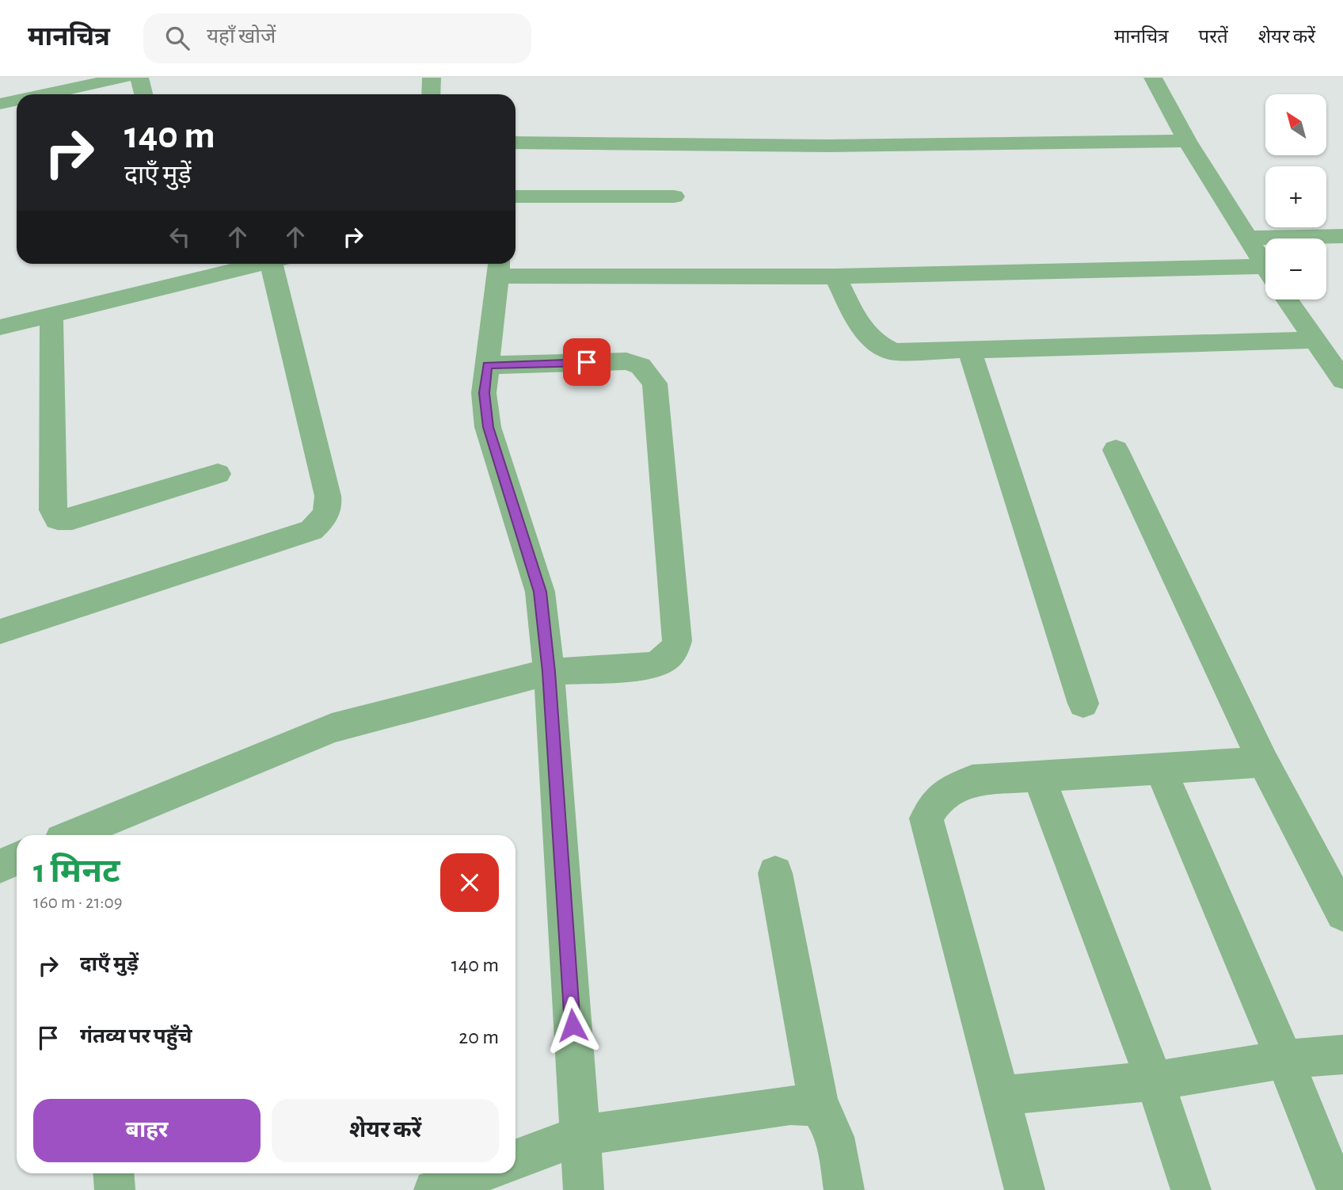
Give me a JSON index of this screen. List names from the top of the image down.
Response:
{
  "north": "top left",
  "page": {
    "header": "मानचित्र",
    "search": "यहाँ खोजें",
    "nav": ["मानचित्र", "परतें", "शेयर करें"],
    "map_buttons": ["+", "−"],
    "turn": ["140 m", "दाएँ मुड़ें"],
    "heading": ["1 मिनट", "160 m · 21:09"],
    "list": [
      {
        "name": "दाएँ मुड़ें",
        "value": "140 m"
      },
      {
        "name": "गंतव्य पर पहुँचे",
        "value": "20 m"
      }
    ],
    "buttons": ["बाहर", "शेयर करें"]
  }
}
